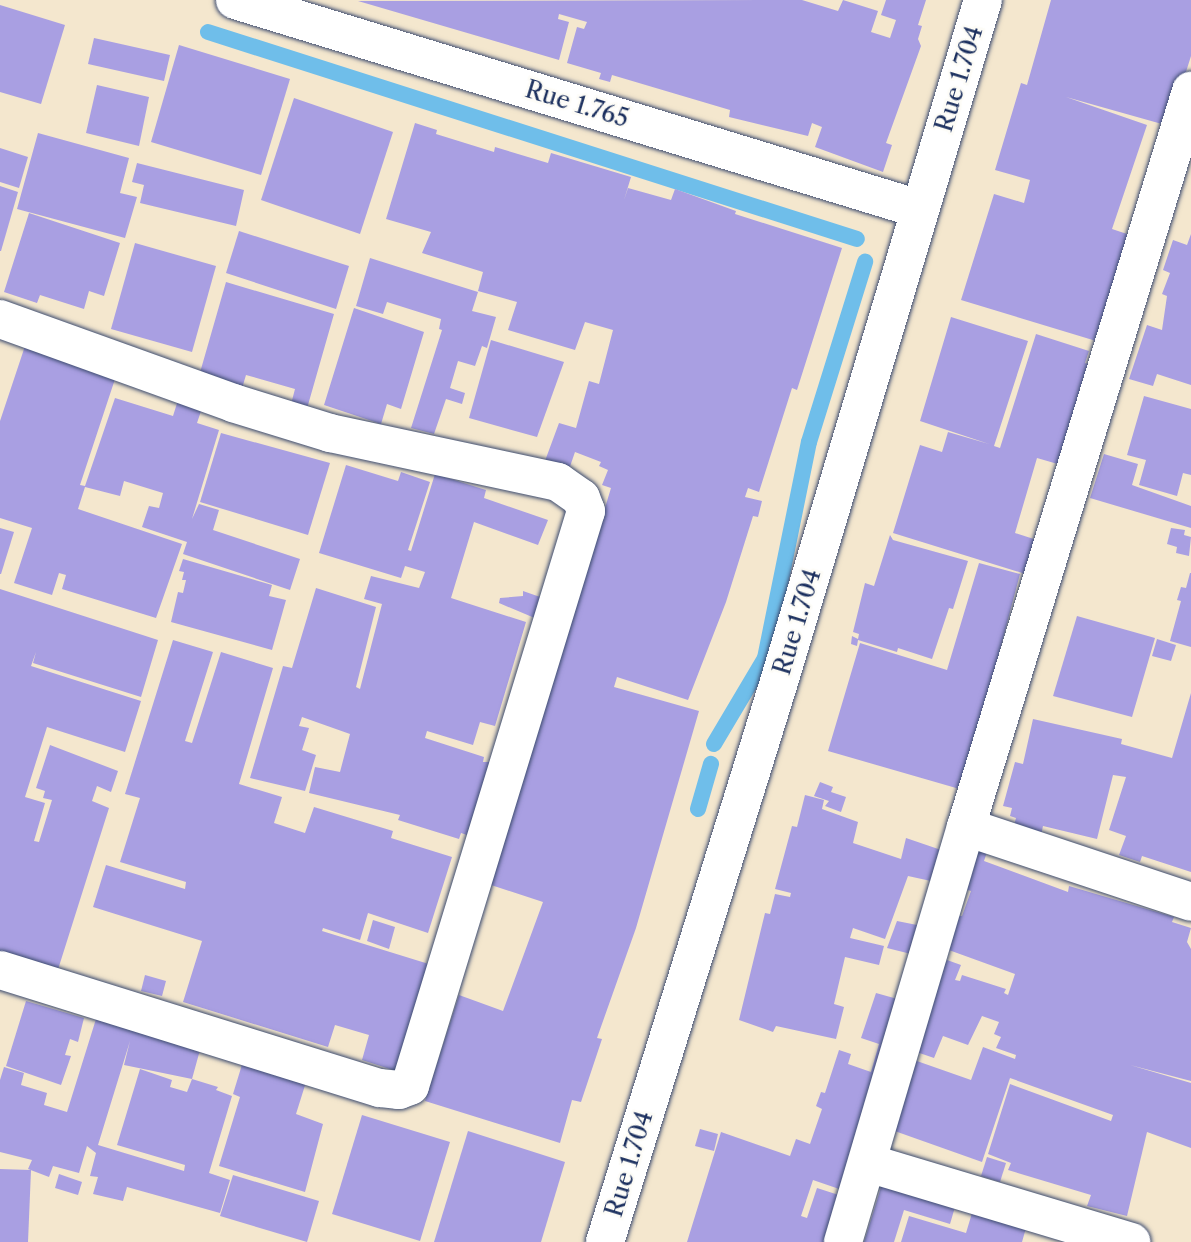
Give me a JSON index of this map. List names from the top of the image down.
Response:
{
  "streets": {
    "street": ["Rue 1.704", "Rue 1.765"]
  },
  "crossings": [
    ["Rue 1.704", "Rue 1.765"]
  ]
}
